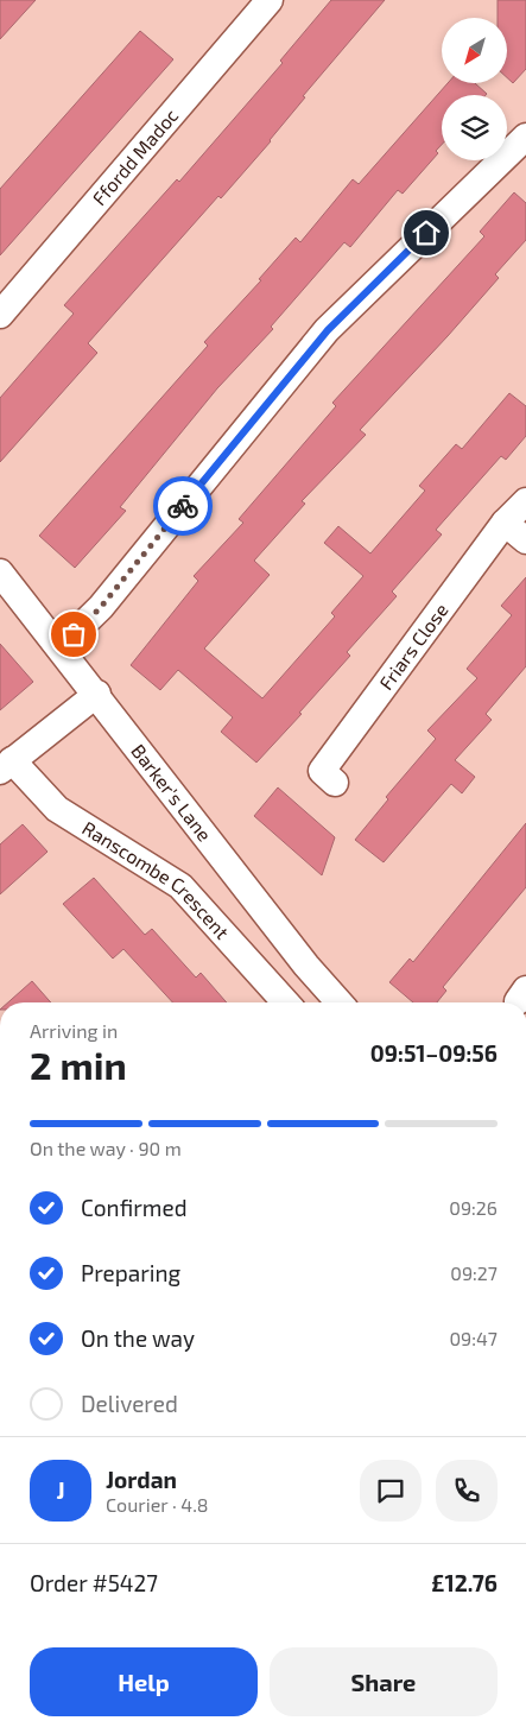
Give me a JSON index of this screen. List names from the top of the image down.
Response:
{
  "streets": {
    "street": [
      "Ffordd Madoc",
      "Friars Close",
      "Barker's Lane",
      "Ranscombe Crescent"
    ]
  },
  "north": "bottom left",
  "page": {
    "heading": ["2 min", "Arriving in", "09:51–09:56"],
    "panel": [
      "Jordan",
      "Courier · 4.8",
      "Order #5427",
      "£12.76"
    ],
    "bar": "On the way · 90 m",
    "list": [
      ["Confirmed", "09:26"],
      ["Preparing", "09:27"],
      ["On the way", "09:47"],
      "Delivered"
    ],
    "round": "J",
    "buttons": ["Help", "Share"]
  }
}
